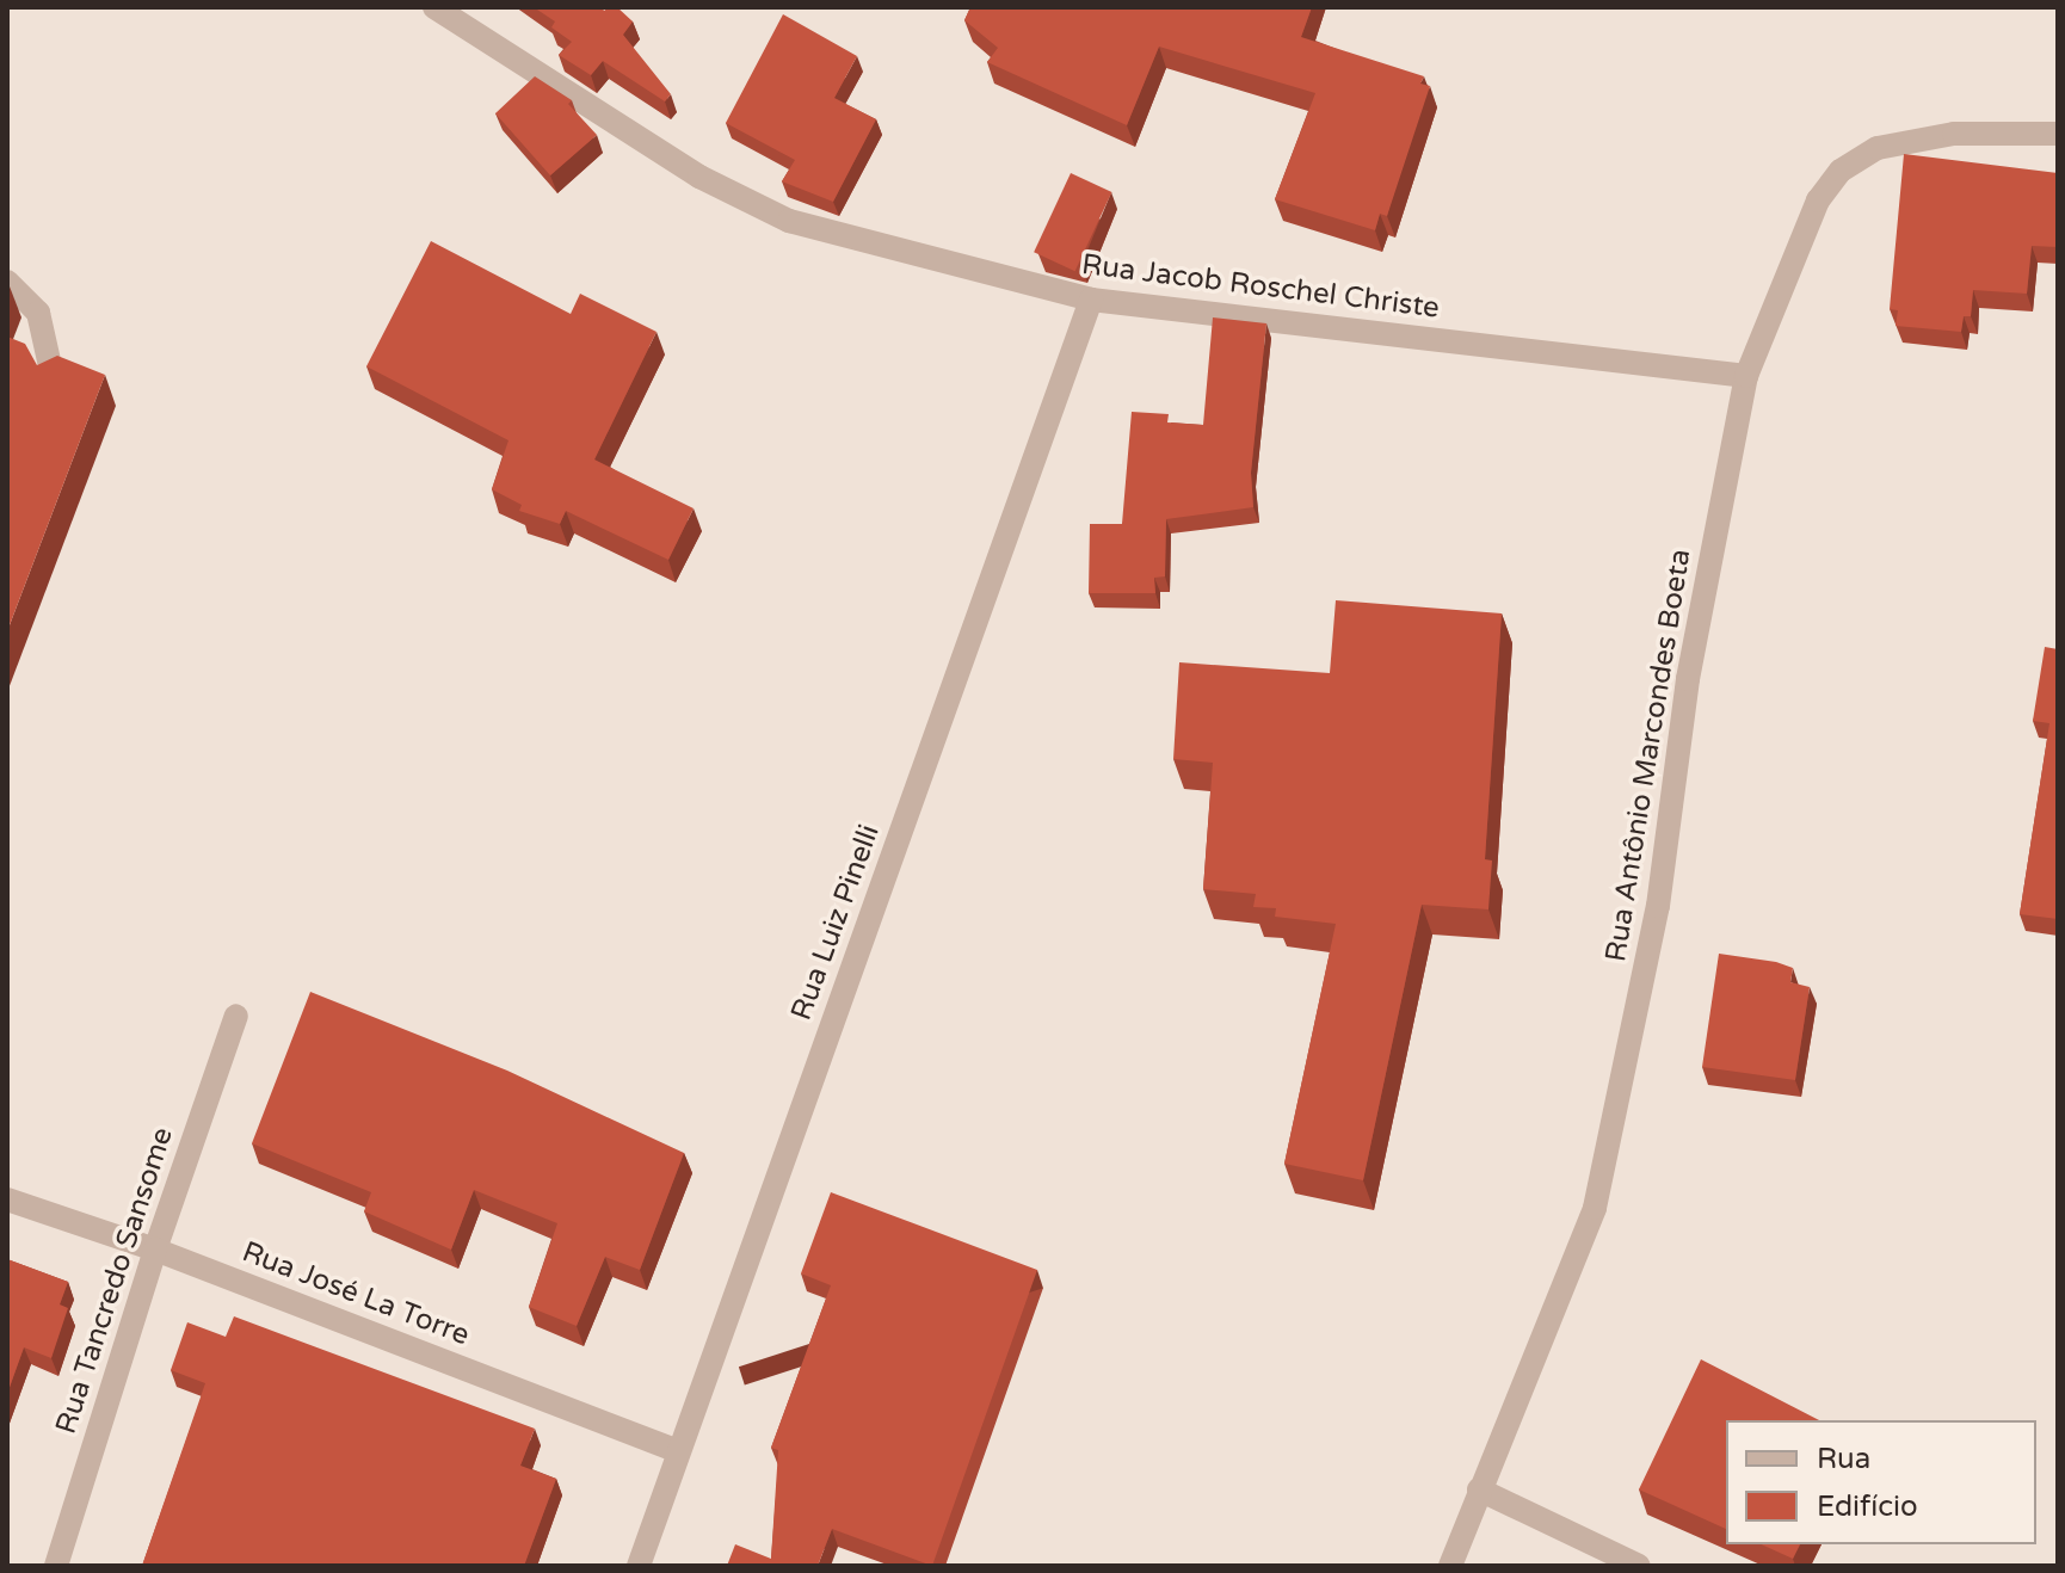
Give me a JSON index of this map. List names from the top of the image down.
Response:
{
  "streets": {
    "street": [
      "Rua Jacob Roschel Christe",
      "Rua Antônio Marcondes Boeta",
      "Rua Luiz Pinelli",
      "Rua Tancredo Sansome",
      "Rua José La Torre"
    ]
  },
  "crossings": [
    ["Rua Jacob Roschel Christe", "Rua Antônio Marcondes Boeta"],
    ["Rua Jacob Roschel Christe", "Rua Luiz Pinelli"],
    ["Rua Luiz Pinelli", "Rua José La Torre"],
    ["Rua Tancredo Sansome", "Rua José La Torre"]
  ],
  "legend": ["Rua", "Edifício"]
}
